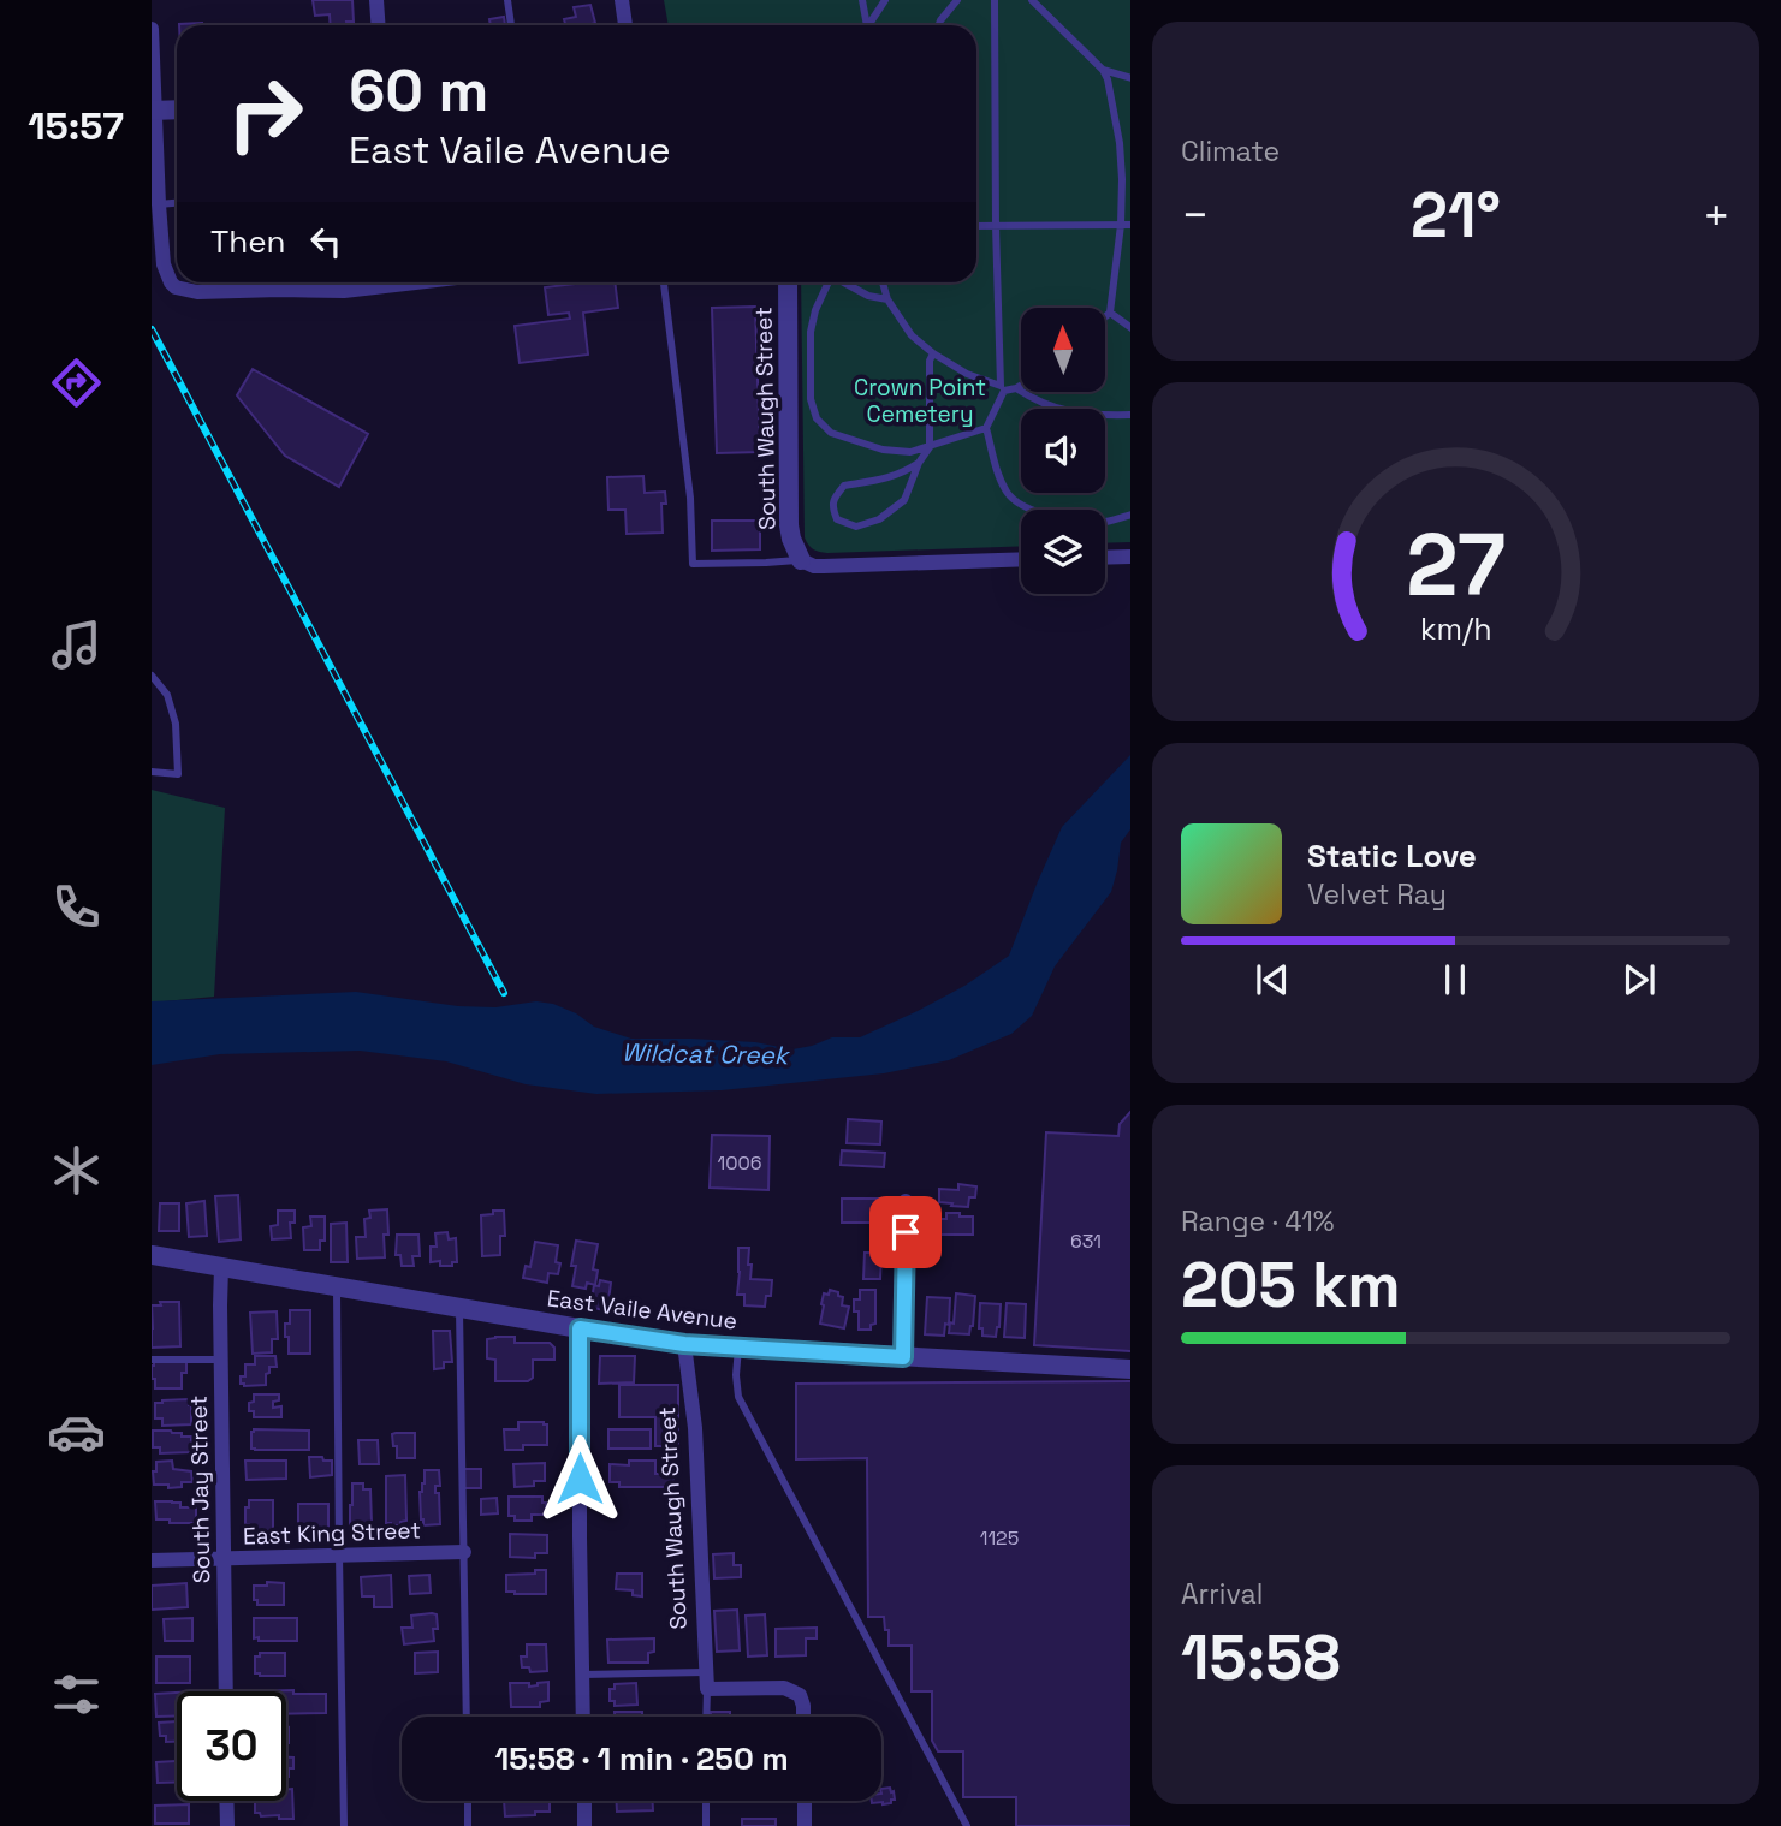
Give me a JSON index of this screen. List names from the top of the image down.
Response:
{
  "streets": {
    "street": [
      "South Waugh Street",
      "East Vaile Avenue",
      "South Jay Street",
      "East King Street"
    ]
  },
  "crossings": [
    ["South Waugh Street", "East Vaile Avenue"],
    ["East Vaile Avenue", "South Jay Street"],
    ["South Jay Street", "East King Street"]
  ],
  "water": ["Wildcat Creek"],
  "parks": ["Crown Point Cemetery"],
  "house_numbers": ["1006", "631", "1125"],
  "north": "top",
  "page": {
    "tabs": "15:57",
    "tile": [
      "Climate",
      ["Range · 41%", "205 km"],
      ["Arrival", "15:58"]
    ],
    "turn": ["60 m", "East Vaile Avenue"],
    "heat": ["−", "21°", "+"],
    "then": "Then",
    "song": ["Static Love", "Velvet Ray"],
    "limit": "30",
    "trip": "15:58 · 1 min · 250 m",
    "gauge": ["27", "km/h"]
  }
}
